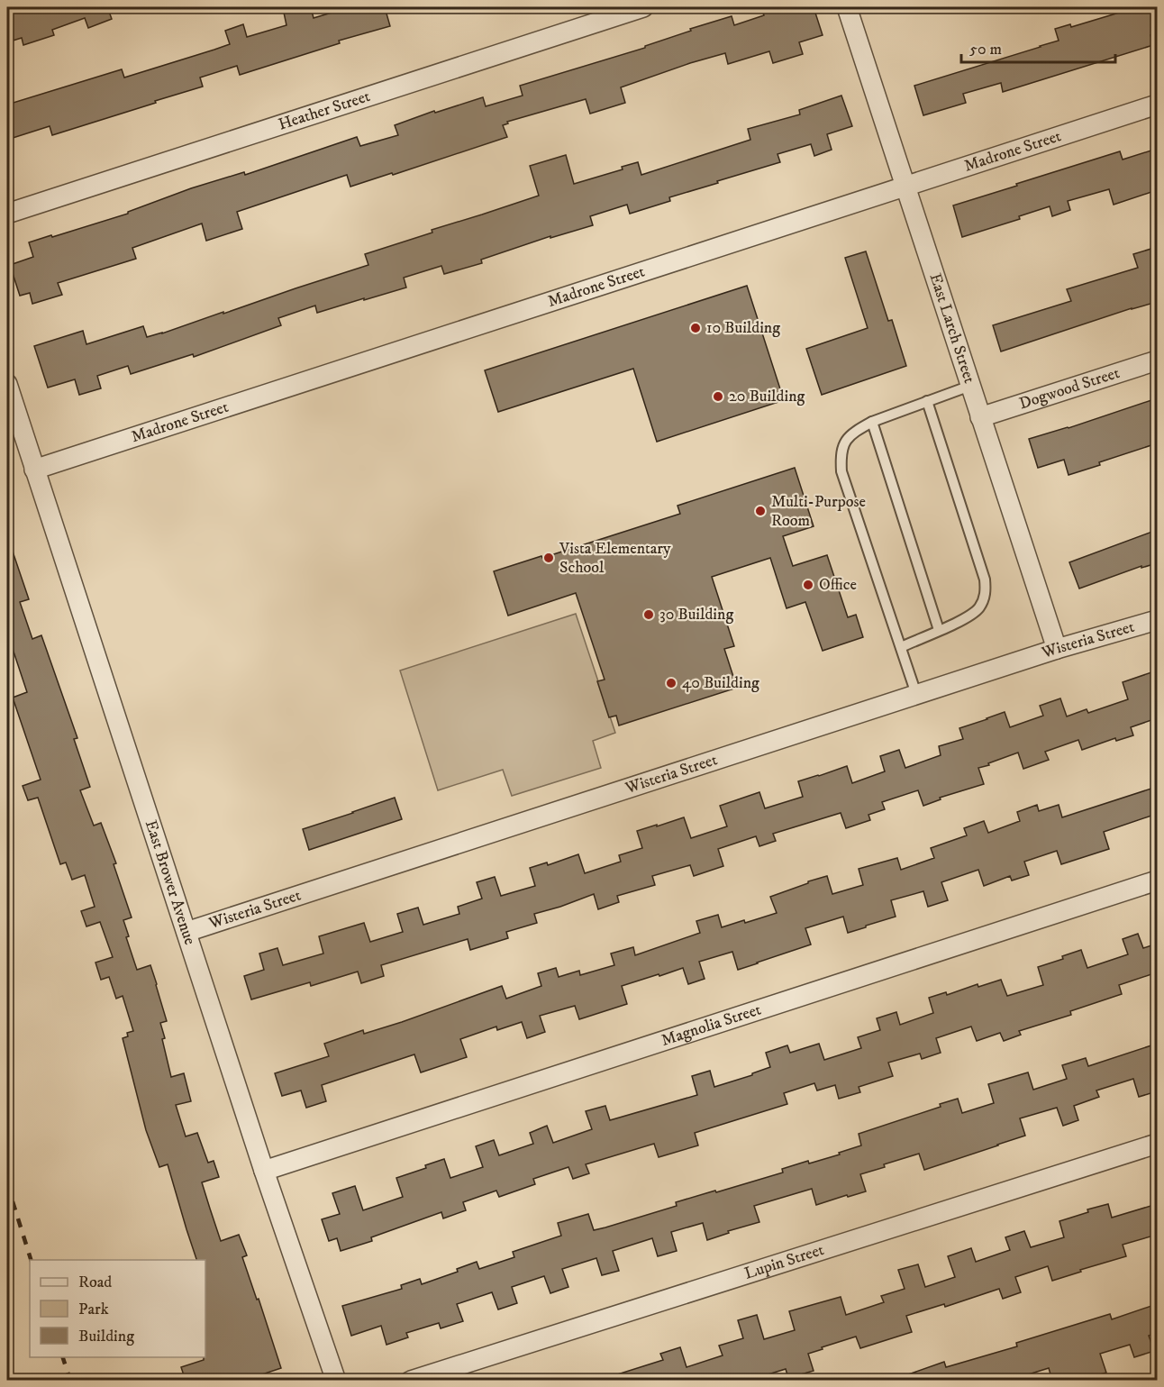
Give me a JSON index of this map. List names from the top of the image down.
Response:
{
  "streets": {
    "street": [
      "Heather Street",
      "Madrone Street",
      "East Larch Street",
      "Dogwood Street",
      "Wisteria Street",
      "East Brower Avenue",
      "Magnolia Street",
      "Lupin Street"
    ]
  },
  "crossings": [
    ["Madrone Street", "East Larch Street"],
    ["Madrone Street", "East Brower Avenue"],
    ["East Larch Street", "Dogwood Street"],
    ["East Larch Street", "Wisteria Street"],
    ["Wisteria Street", "East Brower Avenue"],
    ["East Brower Avenue", "Magnolia Street"]
  ],
  "places": [
    "10 Building",
    "20 Building",
    "Multi-Purpose Room",
    "Vista Elementary School",
    "Office",
    "30 Building",
    "40 Building"
  ],
  "legend": ["Road", "Park", "Building"],
  "scale_bar": "50 m"
}
